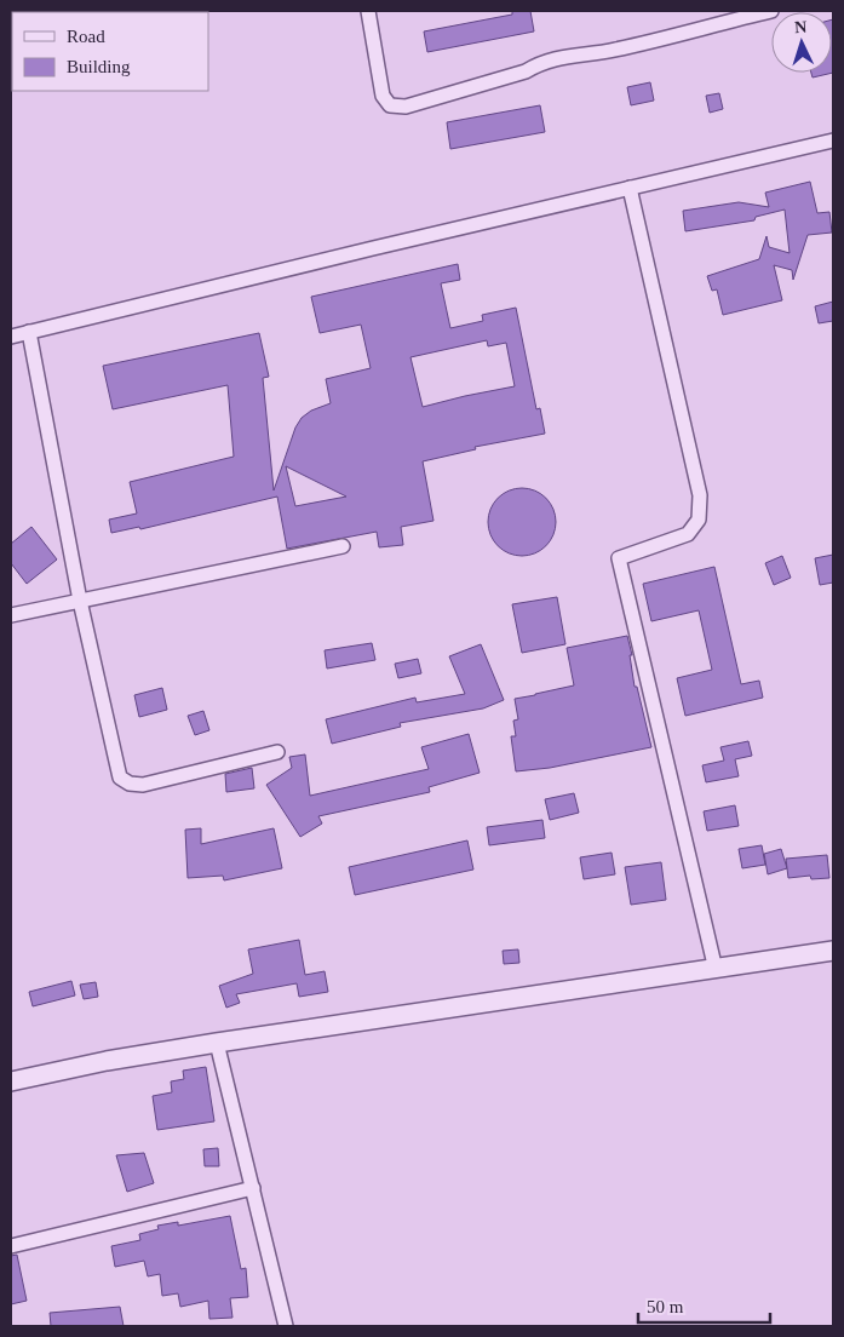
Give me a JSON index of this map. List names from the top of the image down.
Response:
{
  "legend": ["Road", "Building"],
  "scale_bar": "50 m",
  "north": "top"
}
